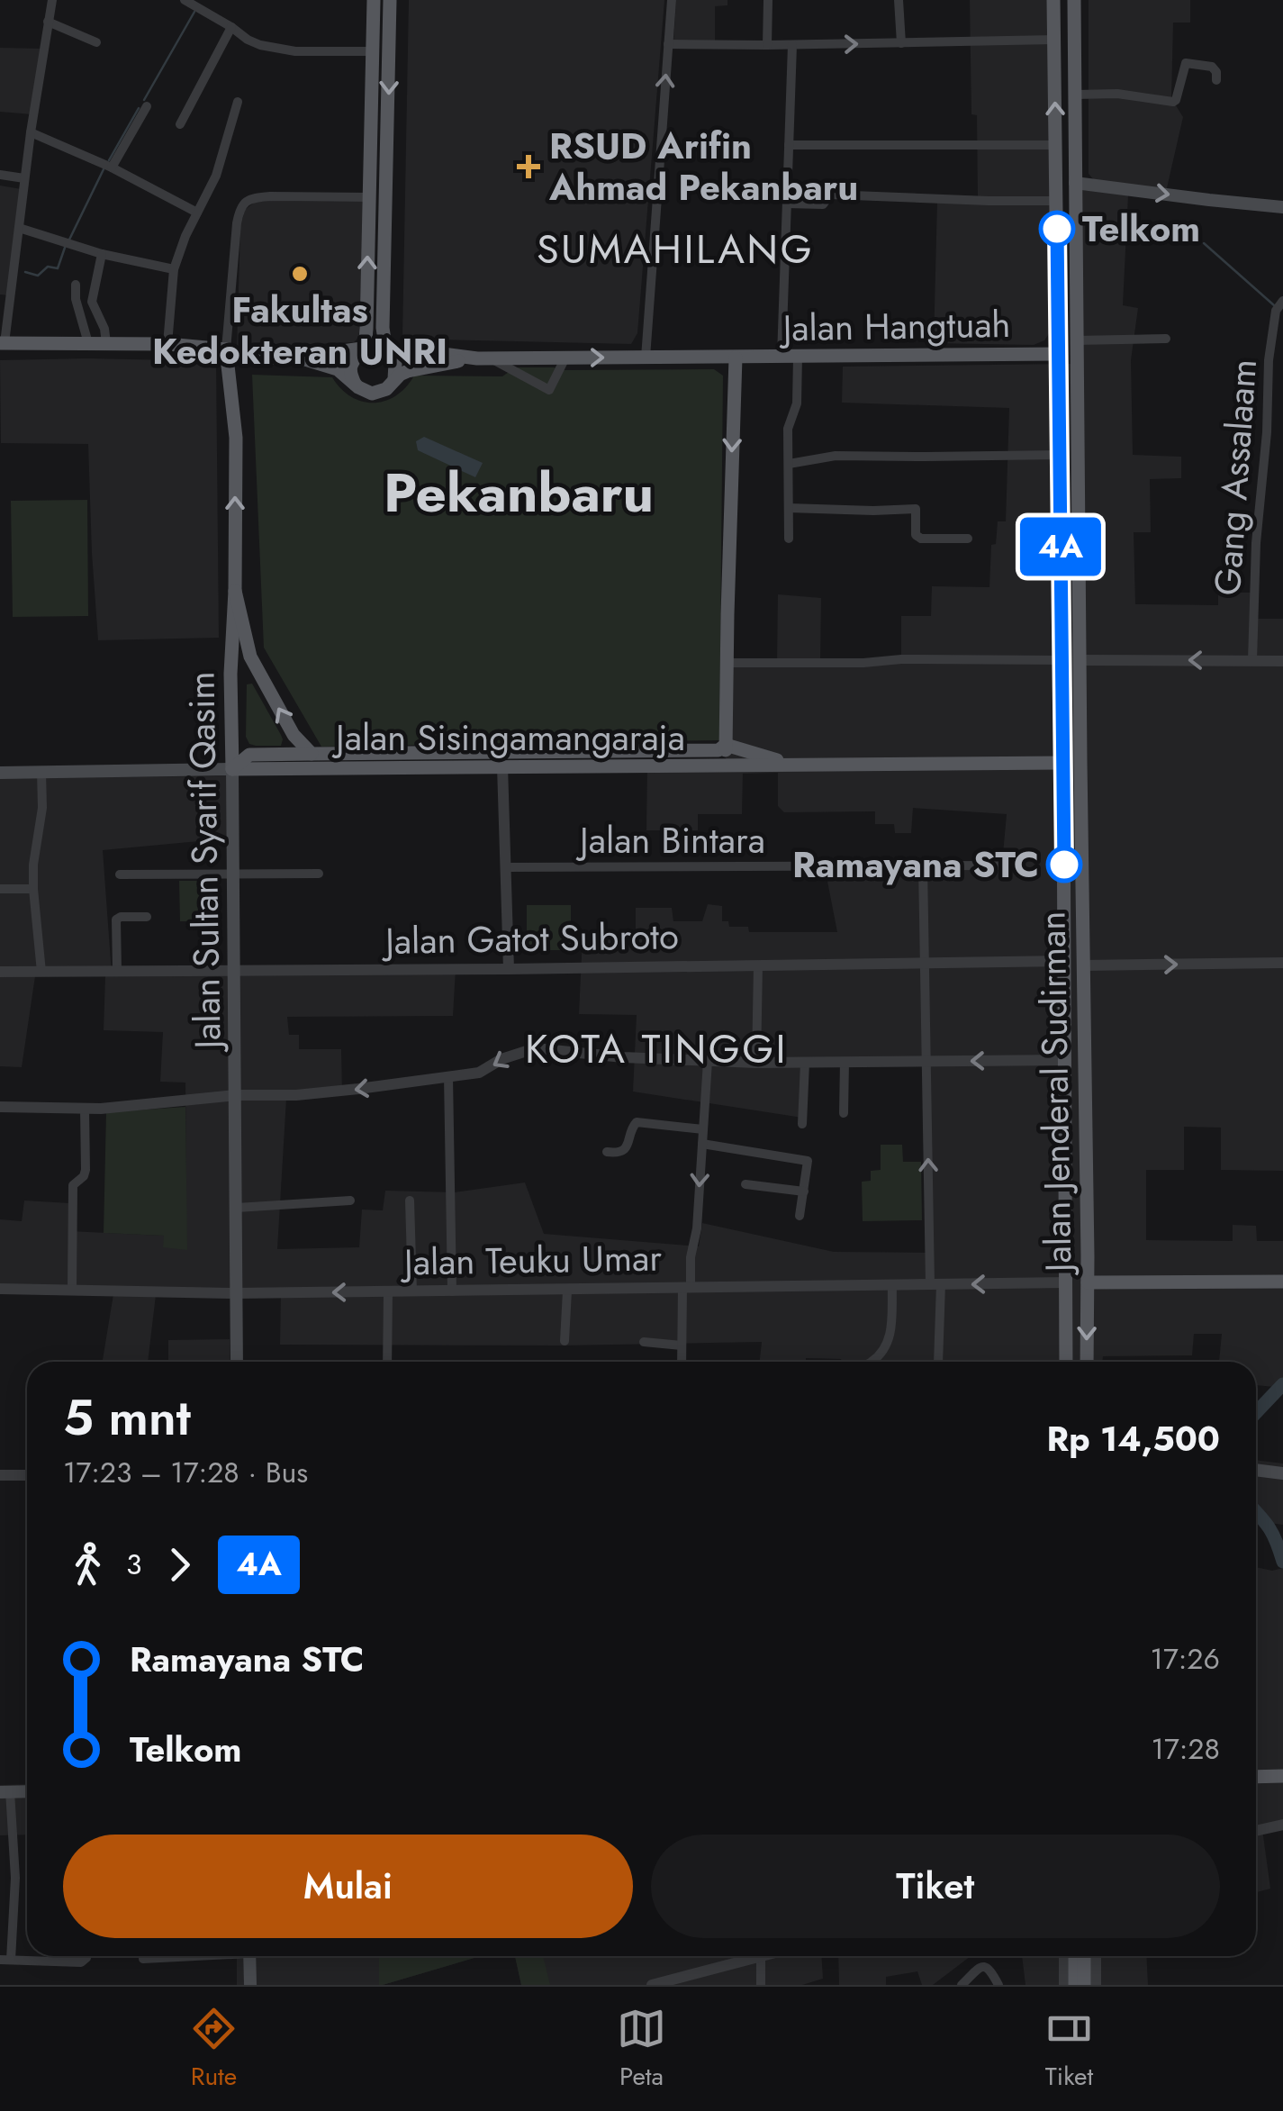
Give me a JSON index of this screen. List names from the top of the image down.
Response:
{
  "streets": {
    "main road": [
      "Jalan Hangtuah",
      "Jalan Sisingamangaraja",
      "Jalan Sultan Syarif Qasim",
      "Jalan Jenderal Sudirman"
    ],
    "street": [
      "Gang Assalaam",
      "Jalan Bintara",
      "Jalan Gatot Subroto",
      "Jalan Teuku Umar"
    ]
  },
  "crossings": [
    ["Jalan Hangtuah", "Jalan Jenderal Sudirman"],
    ["Jalan Sisingamangaraja", "Jalan Sultan Syarif Qasim"],
    ["Jalan Sisingamangaraja", "Jalan Jenderal Sudirman"],
    ["Jalan Sultan Syarif Qasim", "Jalan Gatot Subroto"],
    ["Jalan Sultan Syarif Qasim", "Jalan Teuku Umar"],
    ["Jalan Gatot Subroto", "Jalan Jenderal Sudirman"],
    ["Jalan Jenderal Sudirman", "Jalan Teuku Umar"]
  ],
  "districts": ["SUMAHILANG", "Pekanbaru", "KOTA TINGGI"],
  "places": {
    "health": ["RSUD Arifin Ahmad Pekanbaru"],
    "other": ["Telkom", "Fakultas Kedokteran UNRI", "Ramayana STC"]
  },
  "lines": ["bus line 4A"],
  "page": {
    "on_map": "4A",
    "heading": ["5 mnt", "17:23 – 17:28 · Bus", "Rp 14,500"],
    "legs": ["3", "4A"],
    "list": [
      {
        "name": "Ramayana STC",
        "value": "17:26"
      },
      {
        "name": "Telkom",
        "value": "17:28"
      }
    ],
    "buttons": ["Mulai", "Tiket"],
    "tabs": ["Rute", "Peta", "Tiket"]
  }
}
